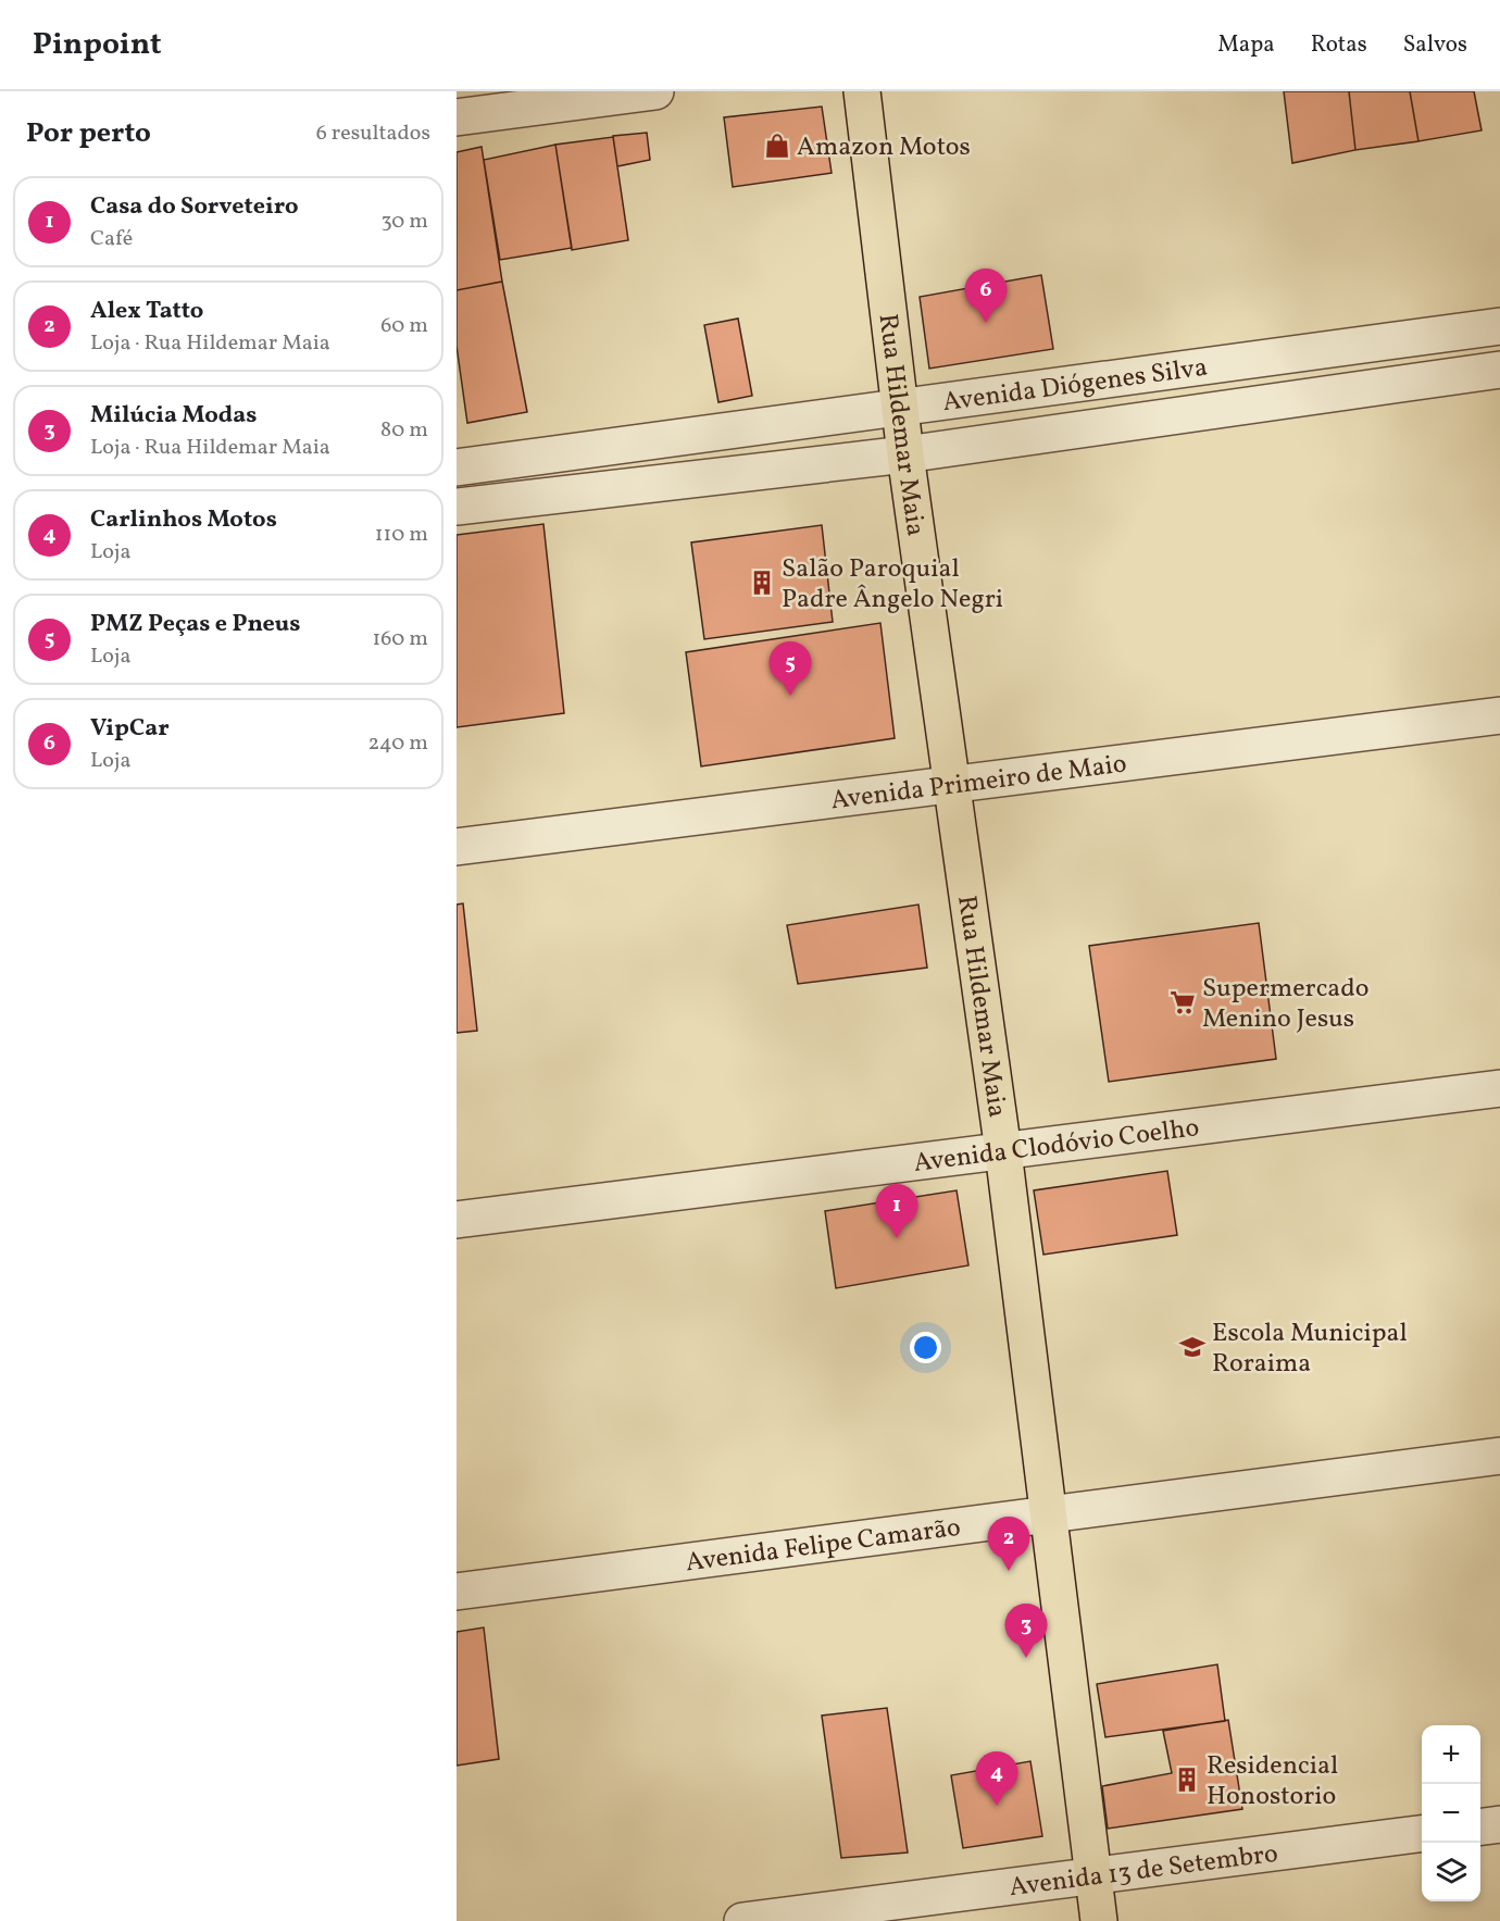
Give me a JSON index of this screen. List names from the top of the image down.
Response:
{
  "streets": {
    "main road": ["Rua Hildemar Maia"],
    "street": [
      "Avenida Diógenes Silva",
      "Avenida Primeiro de Maio",
      "Avenida Clodóvio Coelho",
      "Avenida Felipe Camarão",
      "Avenida 13 de Setembro"
    ]
  },
  "crossings": [
    ["Avenida Diógenes Silva", "Rua Hildemar Maia"],
    ["Rua Hildemar Maia", "Avenida Primeiro de Maio"],
    ["Rua Hildemar Maia", "Avenida Clodóvio Coelho"],
    ["Rua Hildemar Maia", "Avenida Felipe Camarão"],
    ["Rua Hildemar Maia", "Avenida 13 de Setembro"]
  ],
  "places": {
    "shop": ["Amazon Motos"],
    "building": ["Salão Paroquial Padre Ângelo Negri", "Residencial Honostorio"],
    "supermarket": ["Supermercado Menino Jesus"],
    "school or university": ["Escola Municipal Roraima"]
  },
  "page": {
    "header": "Pinpoint",
    "nav": ["Mapa", "Rotas", "Salvos"],
    "heading": ["Por perto", "6 resultados"],
    "list": [
      {
        "mark": "1",
        "name": "Casa do Sorveteiro",
        "note": "Café",
        "value": "30 m"
      },
      {
        "mark": "2",
        "name": "Alex Tatto",
        "note": "Loja · Rua Hildemar Maia",
        "value": "60 m"
      },
      {
        "mark": "3",
        "name": "Milúcia Modas",
        "note": "Loja · Rua Hildemar Maia",
        "value": "80 m"
      },
      {
        "mark": "4",
        "name": "Carlinhos Motos",
        "note": "Loja",
        "value": "110 m"
      },
      {
        "mark": "5",
        "name": "PMZ Peças e Pneus",
        "note": "Loja",
        "value": "160 m"
      },
      {
        "mark": "6",
        "name": "VipCar",
        "note": "Loja",
        "value": "240 m"
      }
    ],
    "pins": [
      "6",
      "5",
      "1",
      "2",
      "3",
      "4"
    ],
    "map_buttons": ["+", "−"]
  }
}
